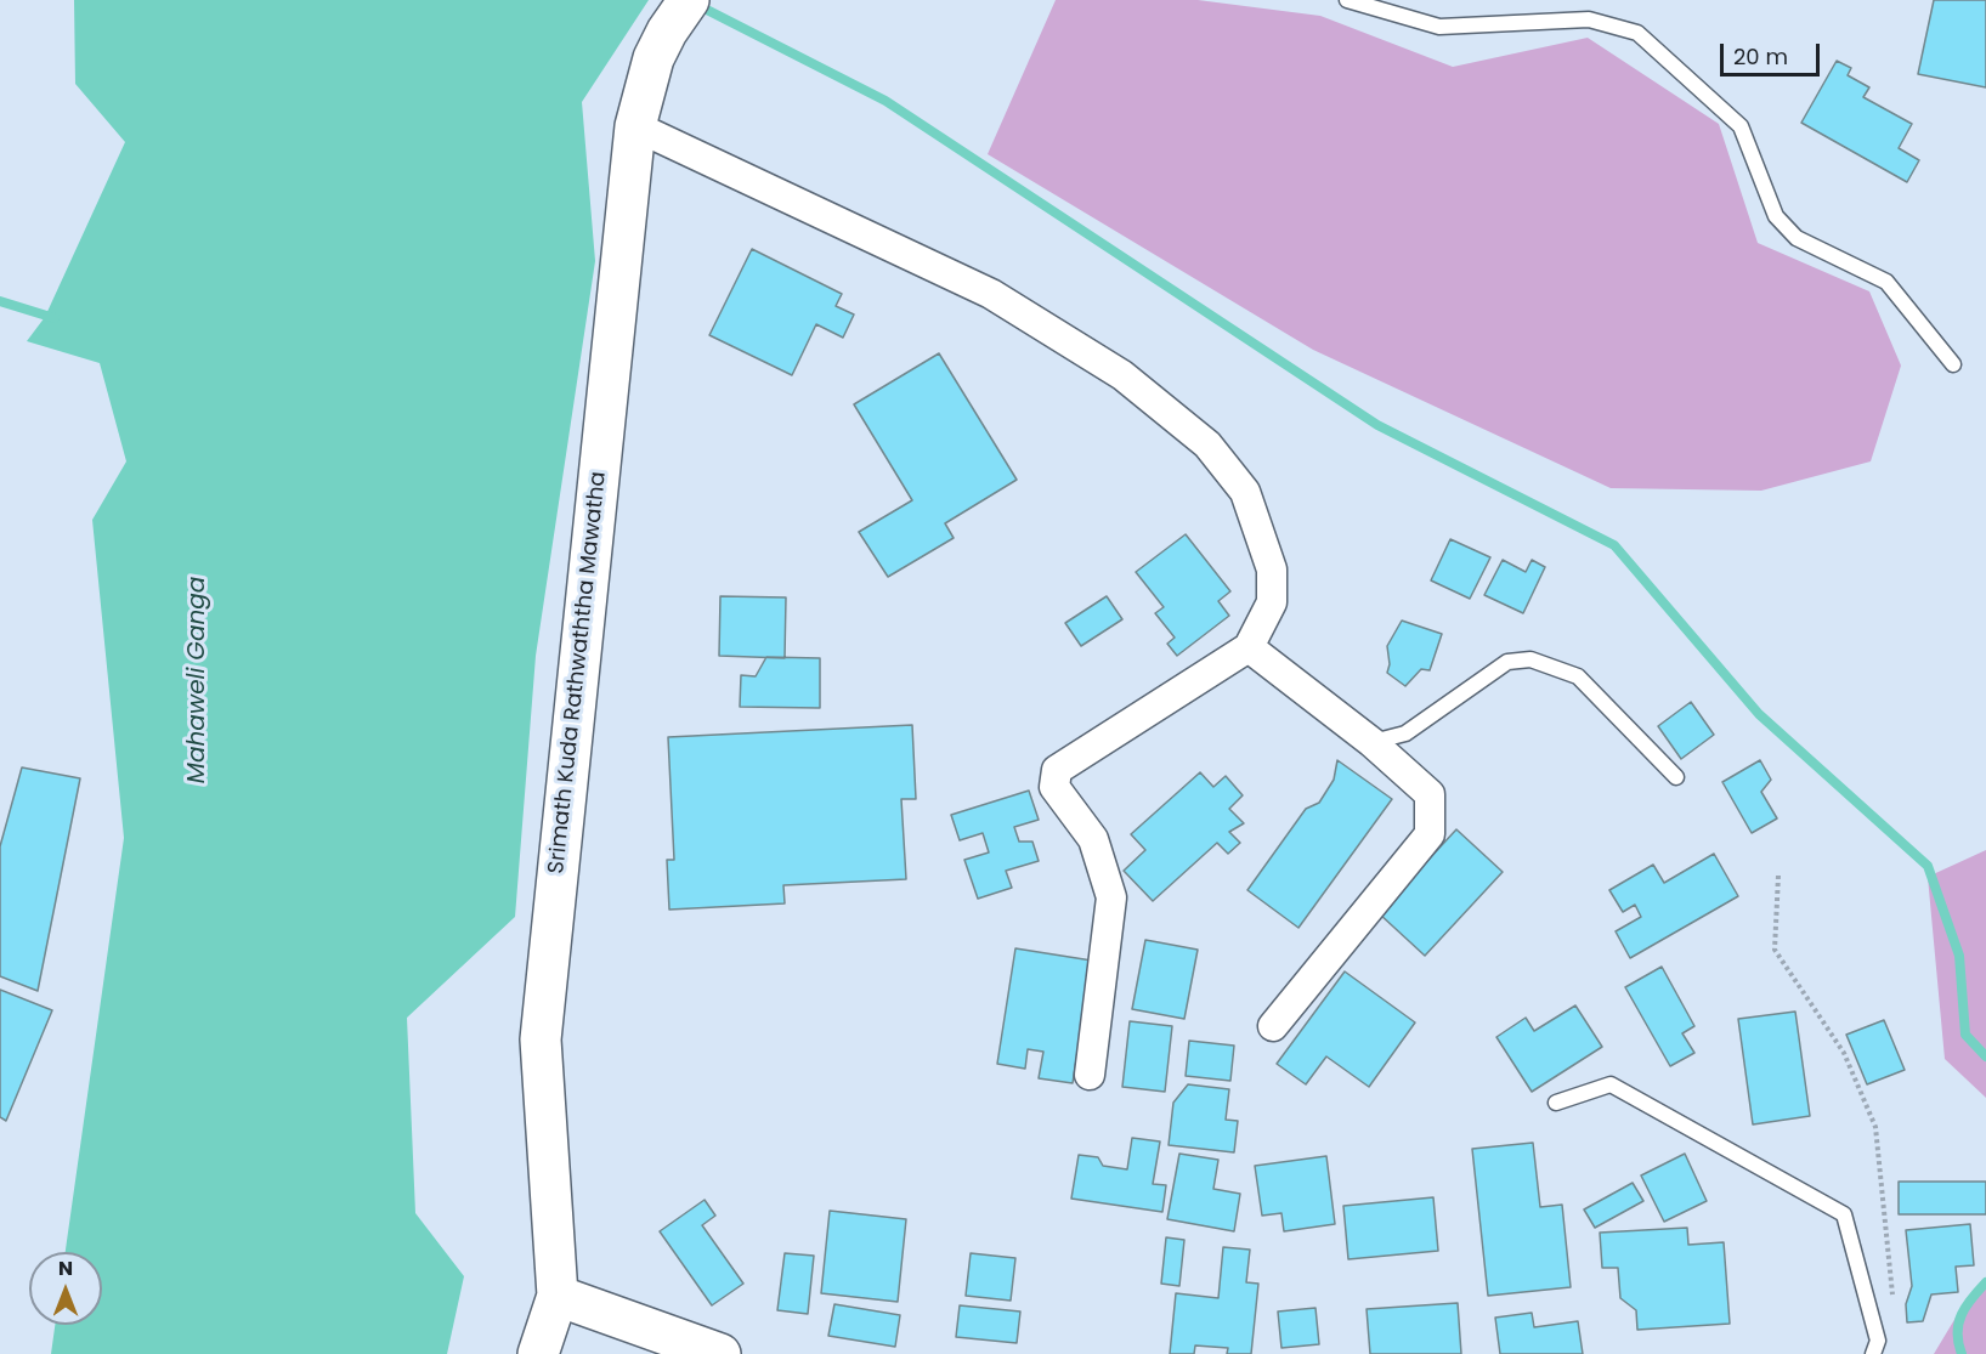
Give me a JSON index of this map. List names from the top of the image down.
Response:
{
  "streets": {
    "street": ["Srimath Kuda Rathwaththa Mawatha"]
  },
  "water": ["Mahaweli Ganga"],
  "scale_bar": "20 m",
  "north": "top"
}
